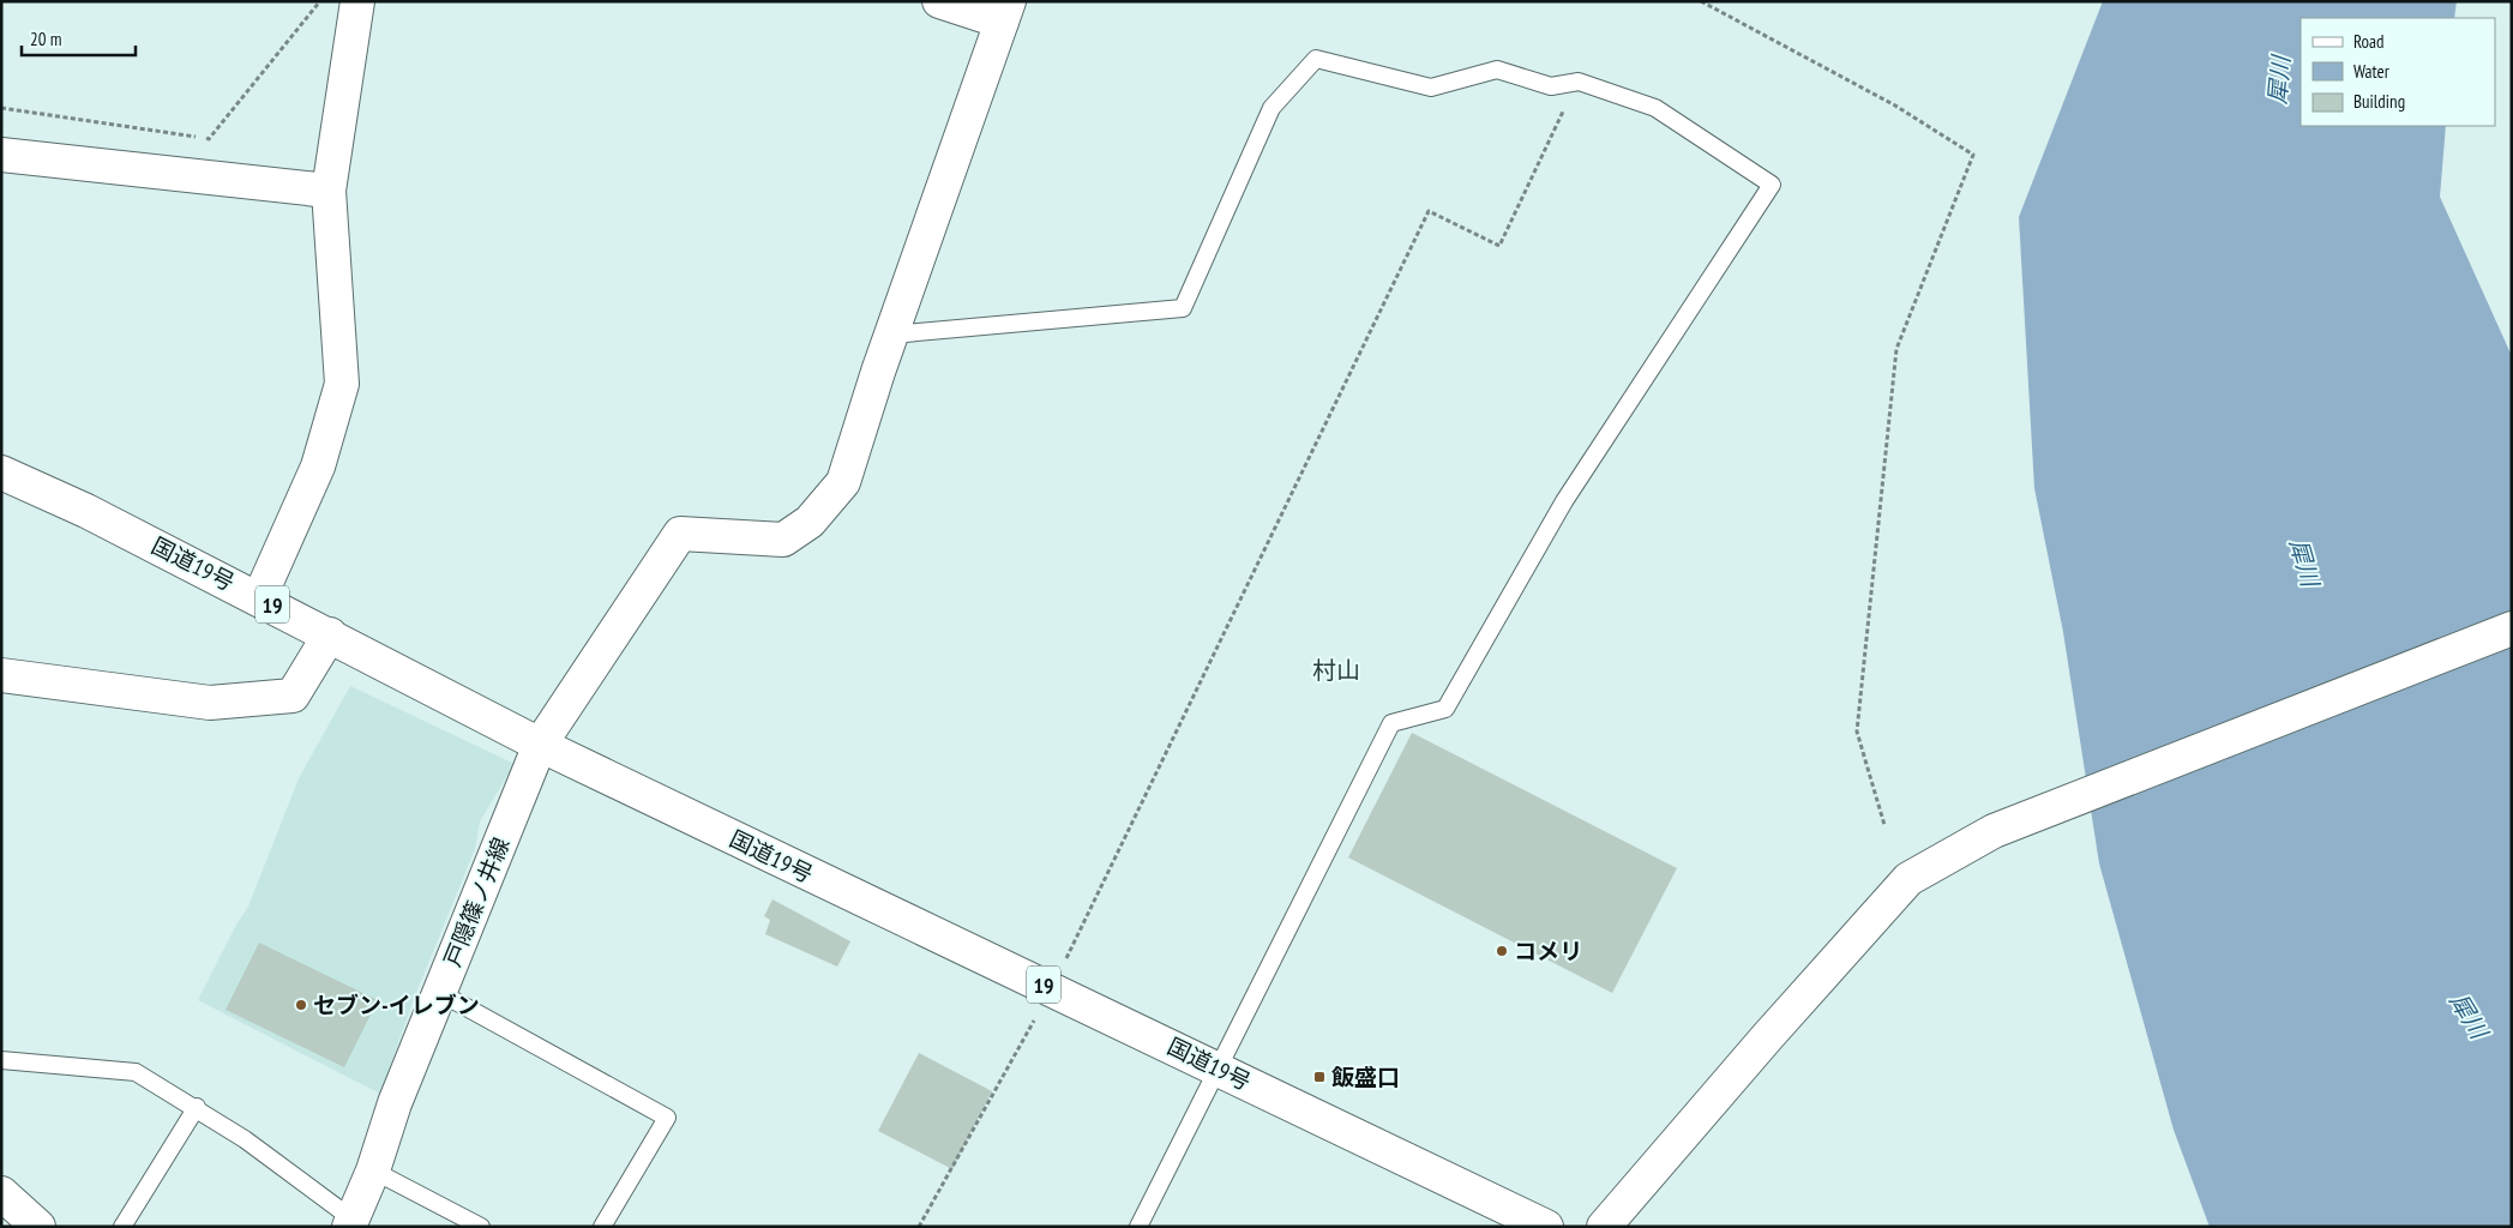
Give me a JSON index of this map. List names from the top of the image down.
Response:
{
  "streets": {
    "main road": ["国道19号", "19", "戸隠篠ノ井線"]
  },
  "crossings": [
    ["国道19号", "戸隠篠ノ井線"]
  ],
  "districts": ["村山"],
  "water": ["犀川"],
  "places": {
    "other": ["コメリ", "セブン-イレブン"],
    "transit": ["飯盛口"]
  },
  "legend": ["Road", "Water", "Building"],
  "scale_bar": "20 m"
}
